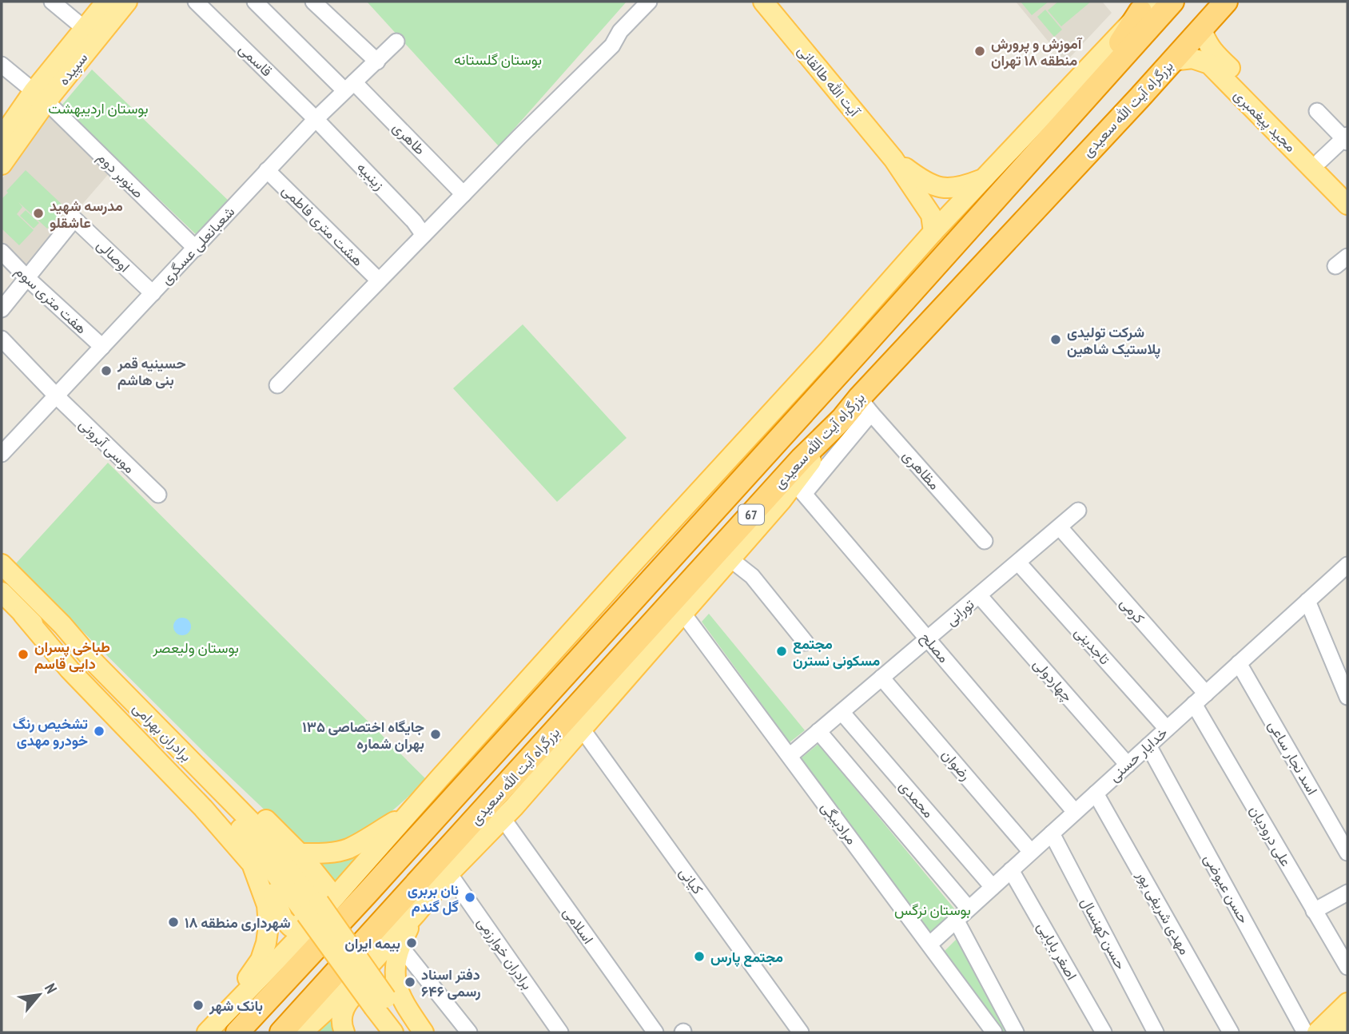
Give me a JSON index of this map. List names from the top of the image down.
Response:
{
  "streets": {
    "highway": ["بزرگراه آیت الله سعیدی", "67"],
    "main road": [
      "سپیده",
      "آیت الله طالقانی",
      "مجید پیغمبری",
      "برادران بهرامی"
    ],
    "street": [
      "قاسمی",
      "طاهری",
      "صنوبر دوم",
      "زینبیه",
      "هشت متری فاطمی",
      "شعبانعلی عسگری",
      "اوصالی",
      "هفت متری سوم",
      "موسی آبرونی",
      "مظاهری",
      "کرمی",
      "تورانی",
      "تاجدینی",
      "مصلح",
      "چهاردولی",
      "خدایار حسنی",
      "اسد نجار ساعی",
      "رضوان",
      "محمدی",
      "مرادبیگی",
      "علی درودیان",
      "کیانی",
      "حسن عیوضی",
      "مهدی شریفی پور",
      "اسلامی",
      "حسن کهنسال",
      "اصغر بابایی",
      "برادران خوارزمی"
    ]
  },
  "crossings": [
    ["قاسمی", "زینبیه"],
    ["قاسمی", "شعبانعلی عسگری"],
    ["سپیده", "صنوبر دوم"],
    ["بزرگراه آیت الله سعیدی", "مظاهری"],
    ["طاهری", "شعبانعلی عسگری"],
    ["صنوبر دوم", "شعبانعلی عسگری"],
    ["زینبیه", "شعبانعلی عسگری"],
    ["هشت متری فاطمی", "شعبانعلی عسگری"],
    ["شعبانعلی عسگری", "اوصالی"],
    ["شعبانعلی عسگری", "هفت متری سوم"],
    ["شعبانعلی عسگری", "موسی آبرونی"],
    ["اوصالی", "هفت متری سوم"],
    ["کرمی", "تورانی"],
    ["کرمی", "خدایار حسنی"],
    ["کرمی", "علی درودیان"],
    ["تورانی", "تاجدینی"],
    ["تورانی", "مصلح"],
    ["تورانی", "چهاردولی"],
    ["تورانی", "رضوان"],
    ["تورانی", "محمدی"],
    ["تورانی", "مرادبیگی"],
    ["تاجدینی", "خدایار حسنی"],
    ["مصلح", "خدایار حسنی"],
    ["چهاردولی", "خدایار حسنی"],
    ["خدایار حسنی", "اسد نجار ساعی"],
    ["خدایار حسنی", "رضوان"],
    ["خدایار حسنی", "محمدی"],
    ["خدایار حسنی", "مرادبیگی"],
    ["خدایار حسنی", "علی درودیان"],
    ["خدایار حسنی", "حسن عیوضی"],
    ["خدایار حسنی", "مهدی شریفی پور"],
    ["خدایار حسنی", "حسن کهنسال"],
    ["خدایار حسنی", "اصغر بابایی"]
  ],
  "parks": [
    "بوستان گلستانه",
    "بوستان اردیبهشت",
    "بوستان ولیعصر",
    "بوستان نرگس"
  ],
  "places": [
    "آموزش و پرورش منطقه ۱۸ تهران",
    "مدرسه شهید عاشقلو",
    "شرکت تولیدی پلاستیک شاهین",
    "حسینیه قمر بنی هاشم",
    "مجتمع مسکونی نسترن",
    "طباخی پسران دایی قاسم",
    "تشخیص رنگ خودرو مهدی",
    "۱۳۵ جایگاه اختصاصی بهران شماره",
    "نان بربری گل گندم",
    "شهرداری منطقه ۱۸",
    "بیمه ایران",
    "مجتمع پارس",
    "دفتر اسناد رسمی ۶۴۶",
    "بانک شهر"
  ],
  "north": "top right"
}
